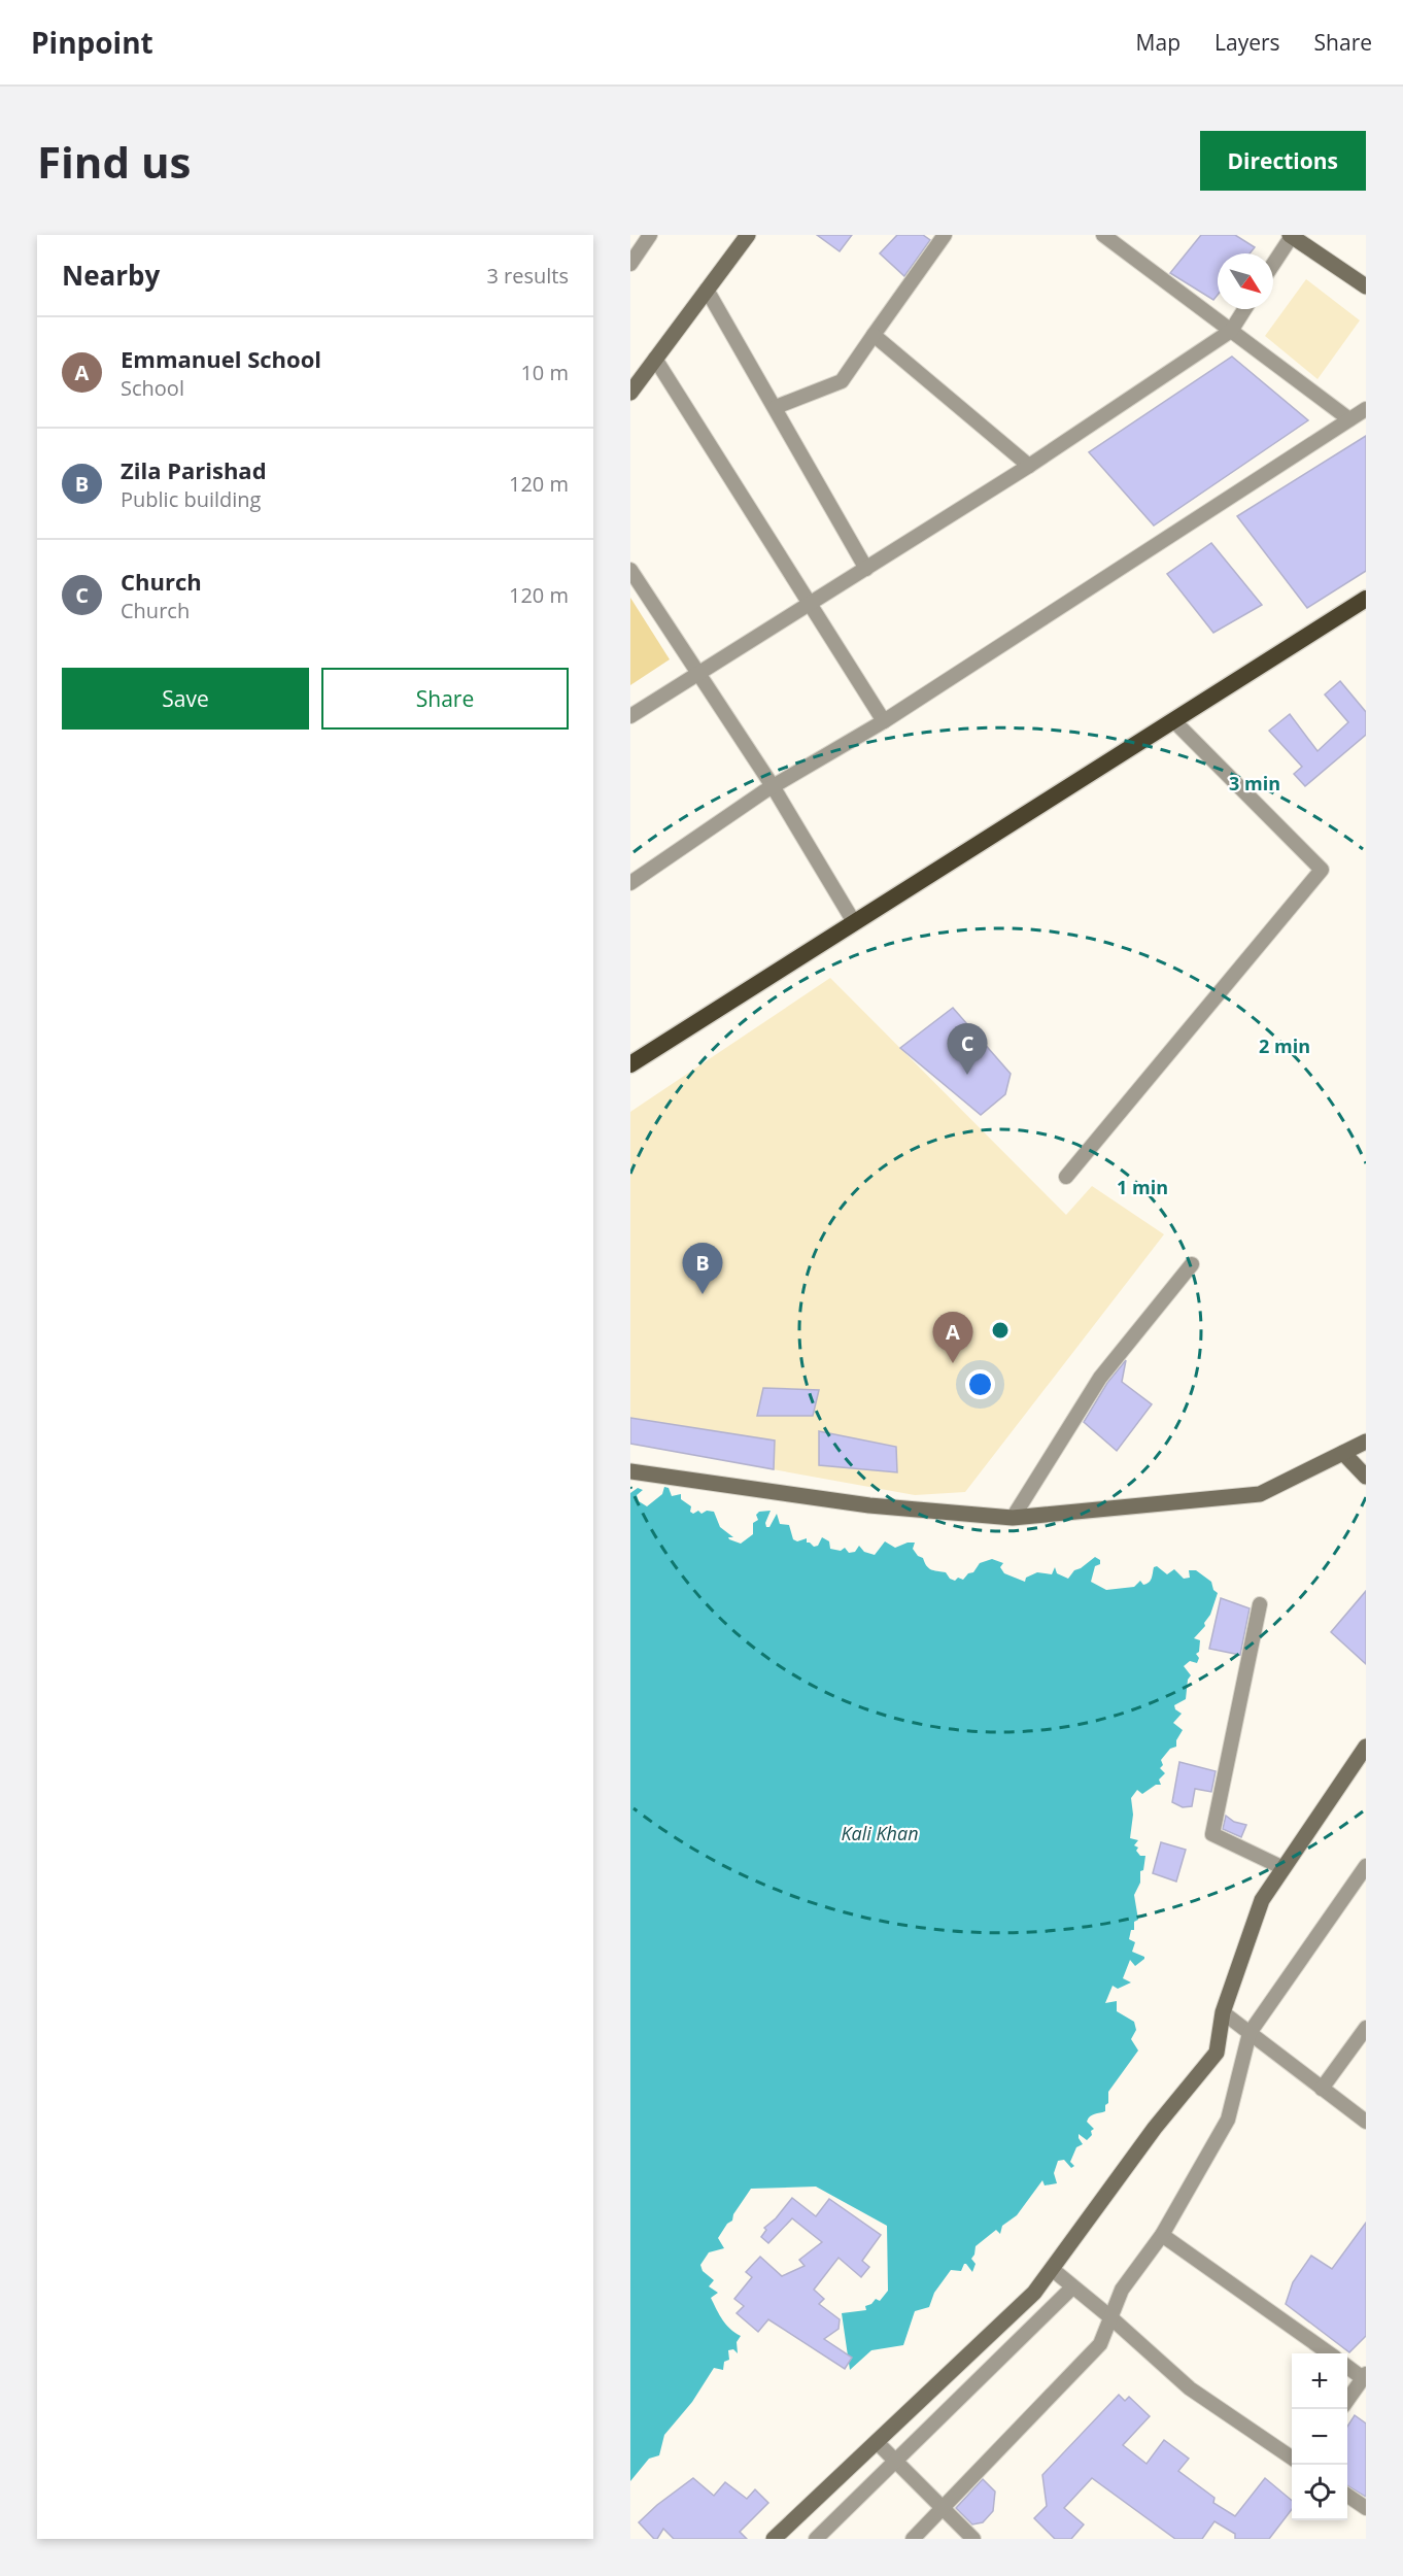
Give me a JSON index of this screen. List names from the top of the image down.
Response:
{
  "water": ["Kali Khan"],
  "north": "bottom right",
  "page": {
    "header": "Pinpoint",
    "nav": ["Map", "Layers", "Share"],
    "buttons": [
      "Directions",
      ["Save", "Share"]
    ],
    "title": "Find us",
    "heading": ["Nearby", "3 results"],
    "list": [
      {
        "mark": "A",
        "name": "Emmanuel School",
        "note": "School",
        "value": "10 m"
      },
      {
        "mark": "B",
        "name": "Zila Parishad",
        "note": "Public building",
        "value": "120 m"
      },
      {
        "mark": "C",
        "name": "Church",
        "note": "Church",
        "value": "120 m"
      }
    ],
    "pins": ["C", "B", "A"],
    "map_buttons": ["+", "−"]
  },
  "rings": ["3 min", "2 min", "1 min"]
}
